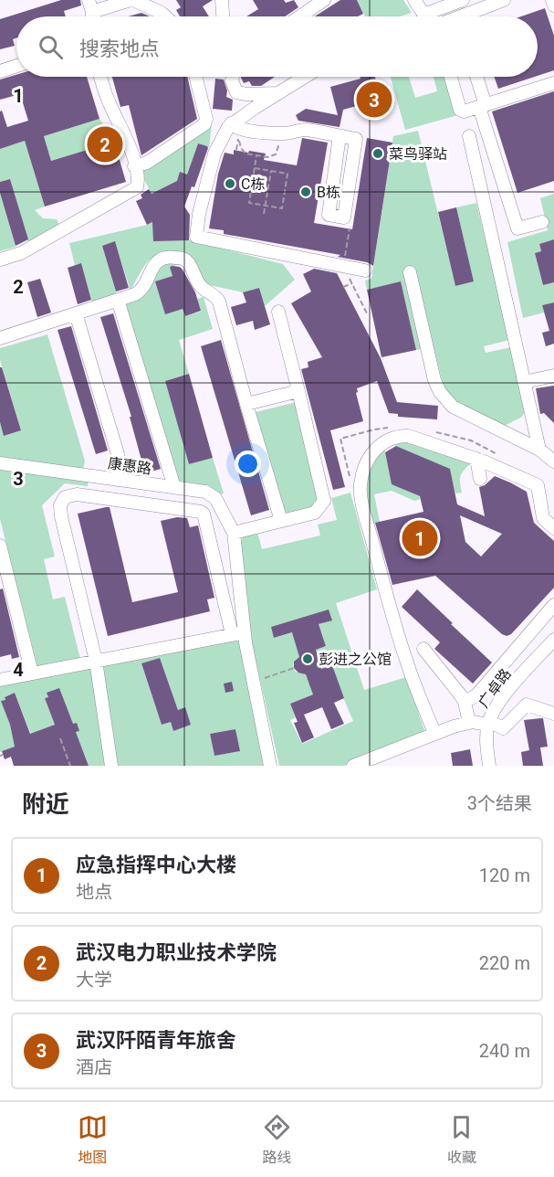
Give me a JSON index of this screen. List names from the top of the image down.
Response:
{
  "streets": {
    "street": ["康惠路", "广卓路"]
  },
  "places": [
    "菜鸟驿站",
    "C栋",
    "B栋",
    "彭进之公馆"
  ],
  "page": {
    "search": "搜索地点",
    "pins": ["3", "2", "1"],
    "heading": ["附近", "3个结果"],
    "list": [
      {
        "mark": "1",
        "name": "应急指挥中心大楼",
        "note": "地点",
        "value": "120 m"
      },
      {
        "mark": "2",
        "name": "武汉电力职业技术学院",
        "note": "大学",
        "value": "220 m"
      },
      {
        "mark": "3",
        "name": "武汉阡陌青年旅舍",
        "note": "酒店",
        "value": "240 m"
      }
    ],
    "nav": ["地图", "路线", "收藏"]
  },
  "grid": {
    "rows": [
      "1",
      "2",
      "3",
      "4"
    ]
  }
}
